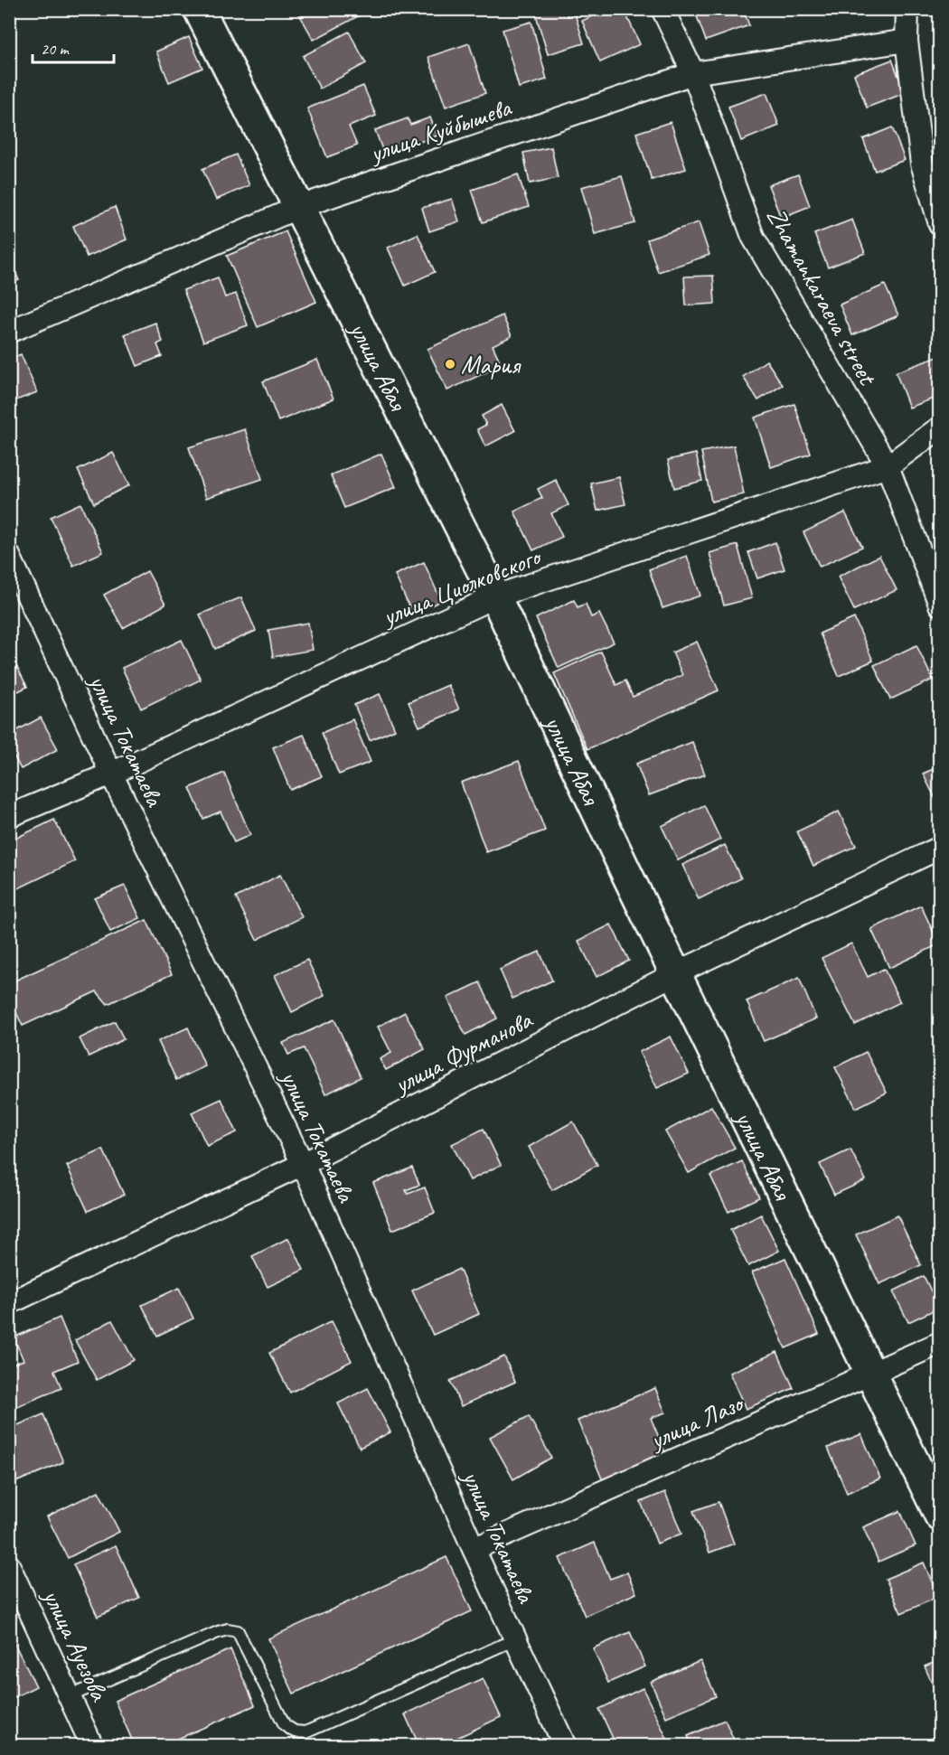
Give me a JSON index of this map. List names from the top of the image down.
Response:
{
  "streets": {
    "street": [
      "улица Куйбышева",
      "Zhamankaraeva street",
      "улица Абая",
      "улица Циолковского",
      "улица Токатаева",
      "улица Фурманова",
      "улица Лазо",
      "улица Ауезова"
    ]
  },
  "crossings": [
    ["улица Куйбышева", "Zhamankaraeva street"],
    ["улица Куйбышева", "улица Абая"],
    ["Zhamankaraeva street", "улица Циолковского"],
    ["улица Абая", "улица Циолковского"],
    ["улица Абая", "улица Фурманова"],
    ["улица Абая", "улица Лазо"],
    ["улица Циолковского", "улица Токатаева"],
    ["улица Токатаева", "улица Фурманова"],
    ["улица Токатаева", "улица Лазо"]
  ],
  "places": ["Мария"],
  "scale_bar": "20 m"
}
